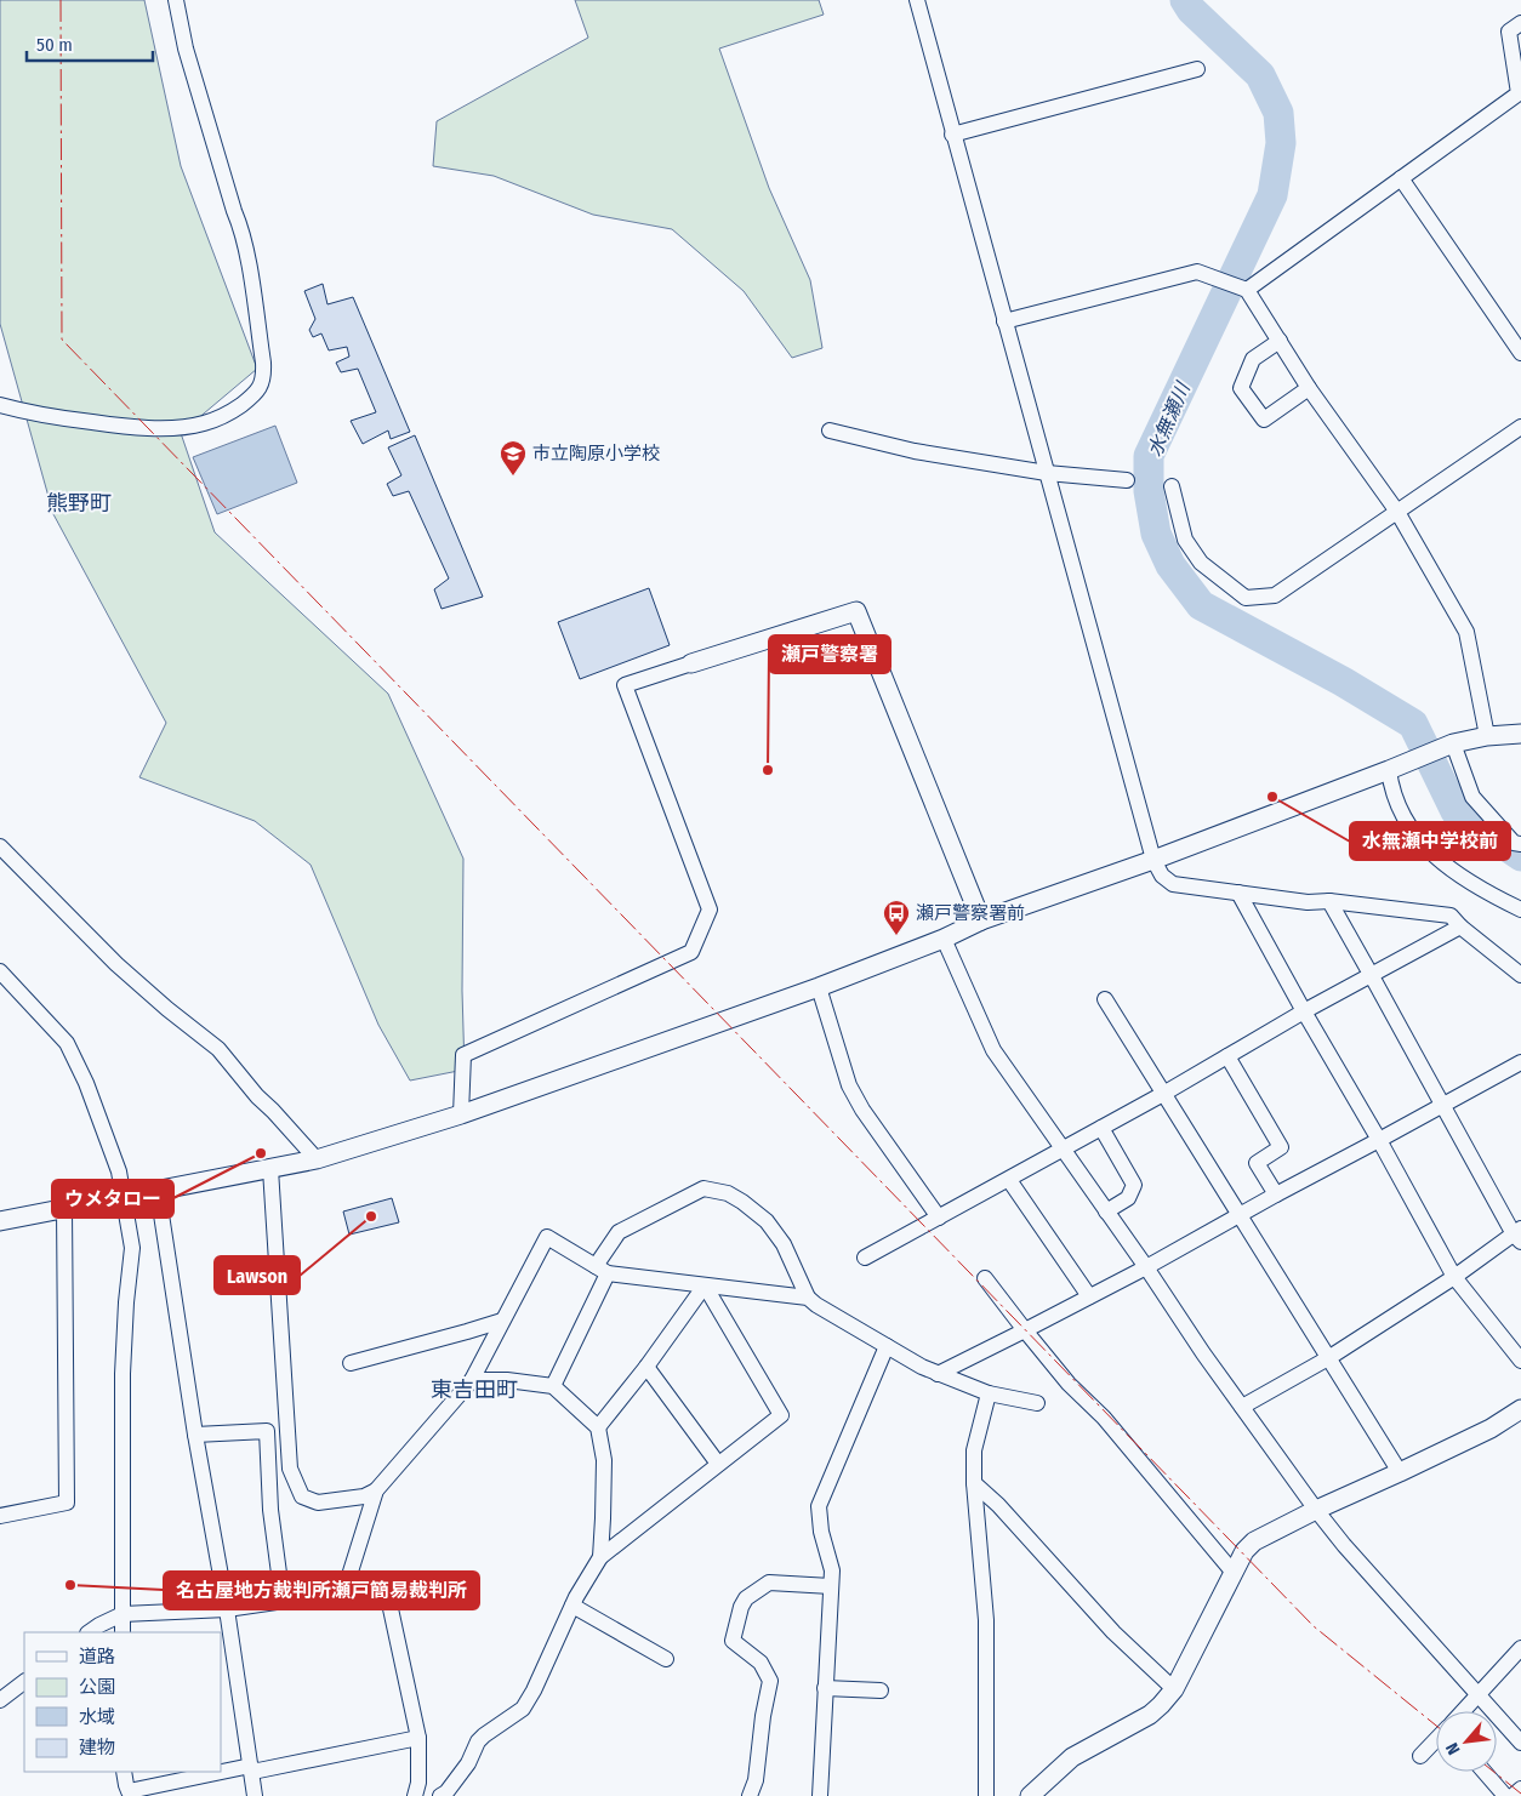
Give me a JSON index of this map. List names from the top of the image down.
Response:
{
  "districts": ["熊野町", "東吉田町"],
  "water": ["水無瀬川"],
  "places": {
    "school or university": ["市立陶原小学校"],
    "other": [
      "瀬戸警察署",
      "水無瀬中学校前",
      "ウメタロー",
      "Lawson",
      "名古屋地方裁判所瀬戸簡易裁判所"
    ],
    "bus stop": ["瀬戸警察署前"]
  },
  "legend": [
    "道路",
    "公園",
    "水域",
    "建物"
  ],
  "scale_bar": "50 m",
  "north": "bottom left"
}
